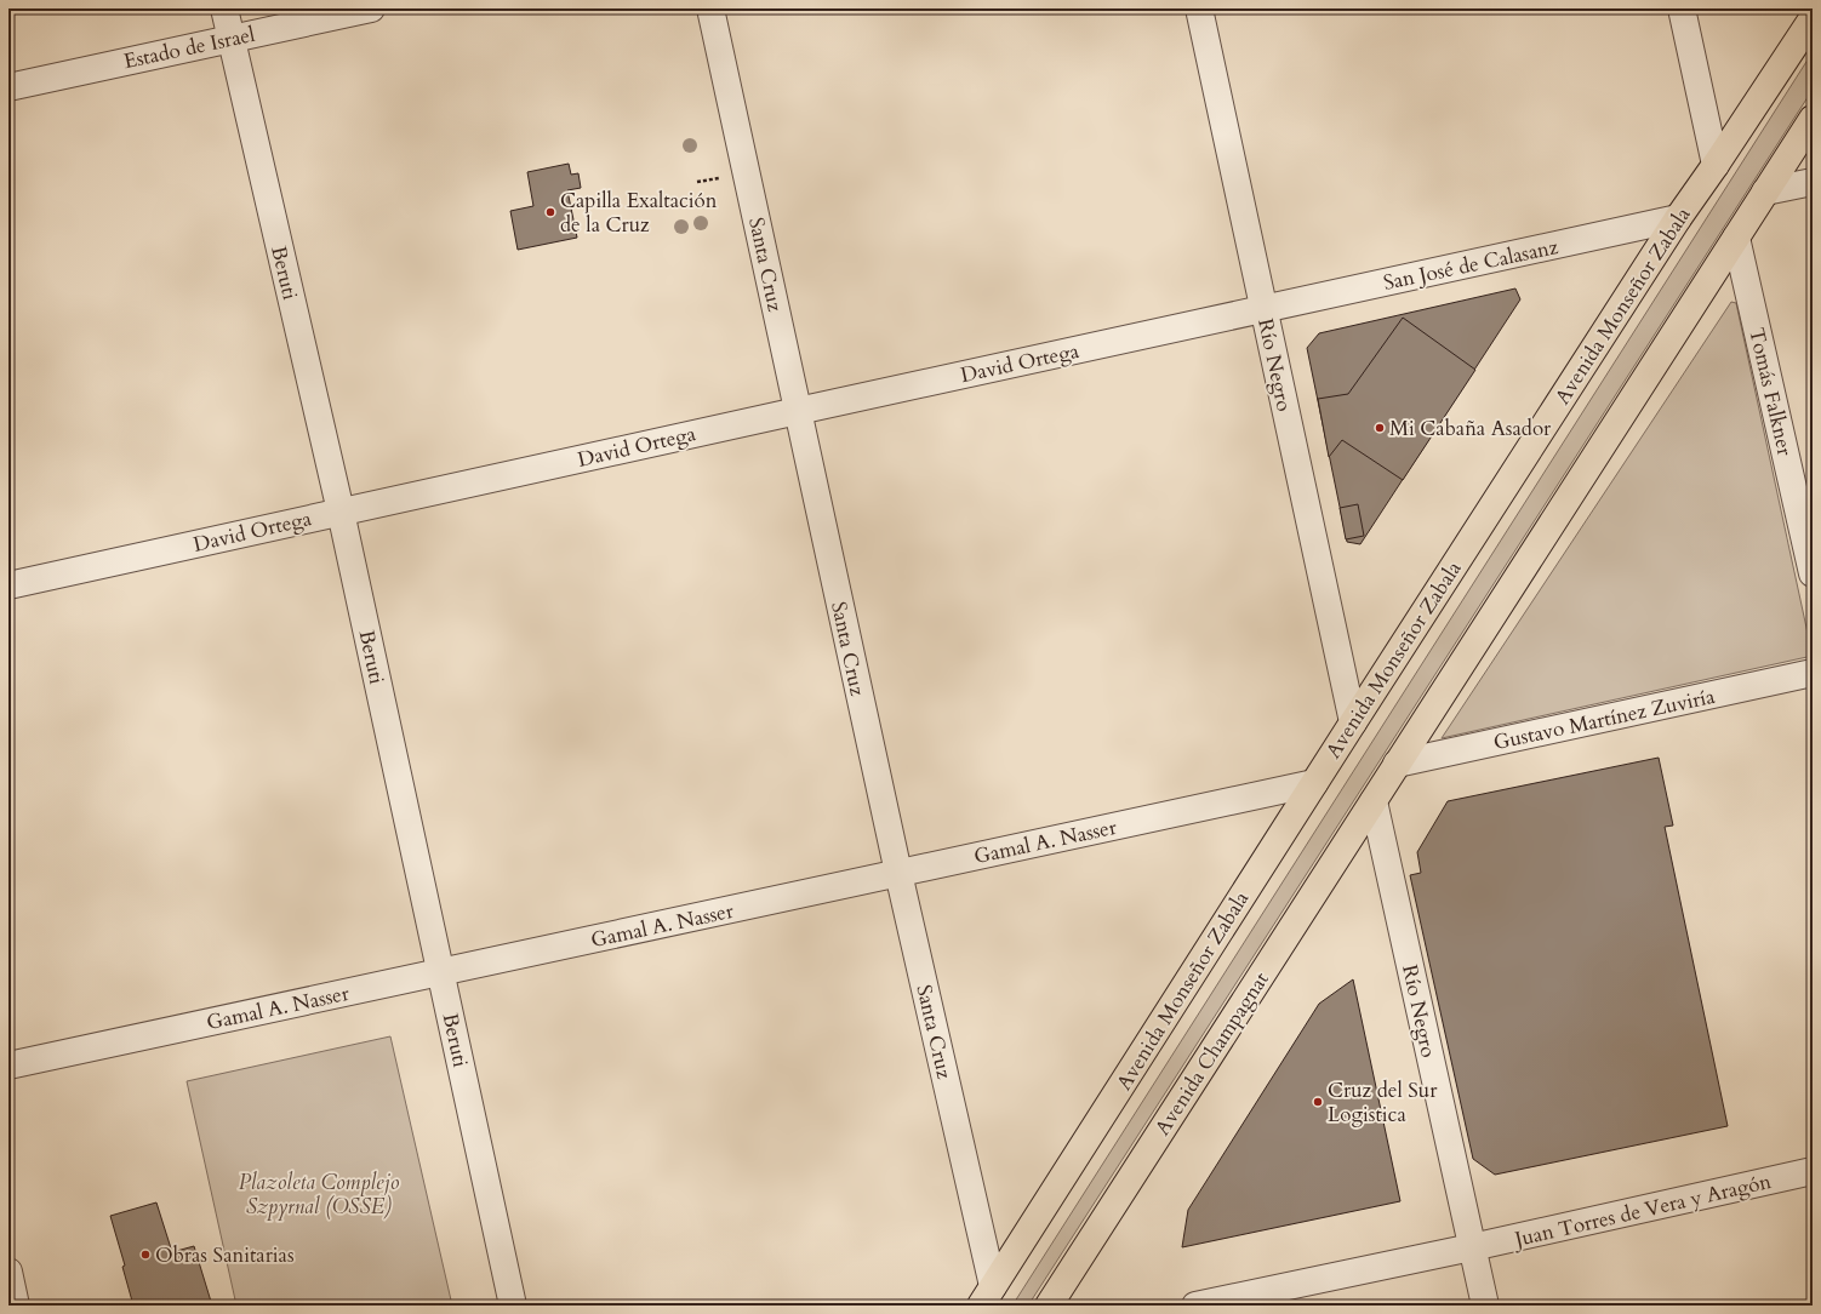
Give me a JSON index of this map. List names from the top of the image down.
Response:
{
  "streets": {
    "highway": ["Avenida Monseñor Zabala", "Avenida Champagnat"],
    "street": [
      "Estado de Israel",
      "Santa Cruz",
      "San José de Calasanz",
      "Beruti",
      "David Ortega",
      "Río Negro",
      "Tomás Falkner",
      "Gustavo Martínez Zuviría",
      "Gamal A. Nasser",
      "Juan Torres de Vera y Aragón"
    ]
  },
  "crossings": [
    ["Estado de Israel", "Beruti"],
    ["Santa Cruz", "Avenida Monseñor Zabala"],
    ["Santa Cruz", "David Ortega"],
    ["Santa Cruz", "Gamal A. Nasser"],
    ["San José de Calasanz", "Avenida Monseñor Zabala"],
    ["San José de Calasanz", "David Ortega"],
    ["San José de Calasanz", "Río Negro"],
    ["Beruti", "David Ortega"],
    ["Beruti", "Gamal A. Nasser"],
    ["Avenida Monseñor Zabala", "Río Negro"],
    ["Avenida Monseñor Zabala", "Gamal A. Nasser"],
    ["David Ortega", "Río Negro"],
    ["Río Negro", "Avenida Champagnat"],
    ["Río Negro", "Juan Torres de Vera y Aragón"]
  ],
  "parks": ["Plazoleta Complejo Szpyrnal (OSSE)"],
  "places": [
    "Capilla Exaltación de la Cruz",
    "Mi Cabaña Asador",
    "Cruz del Sur Logistica",
    "Obras Sanitarias"
  ]
}
